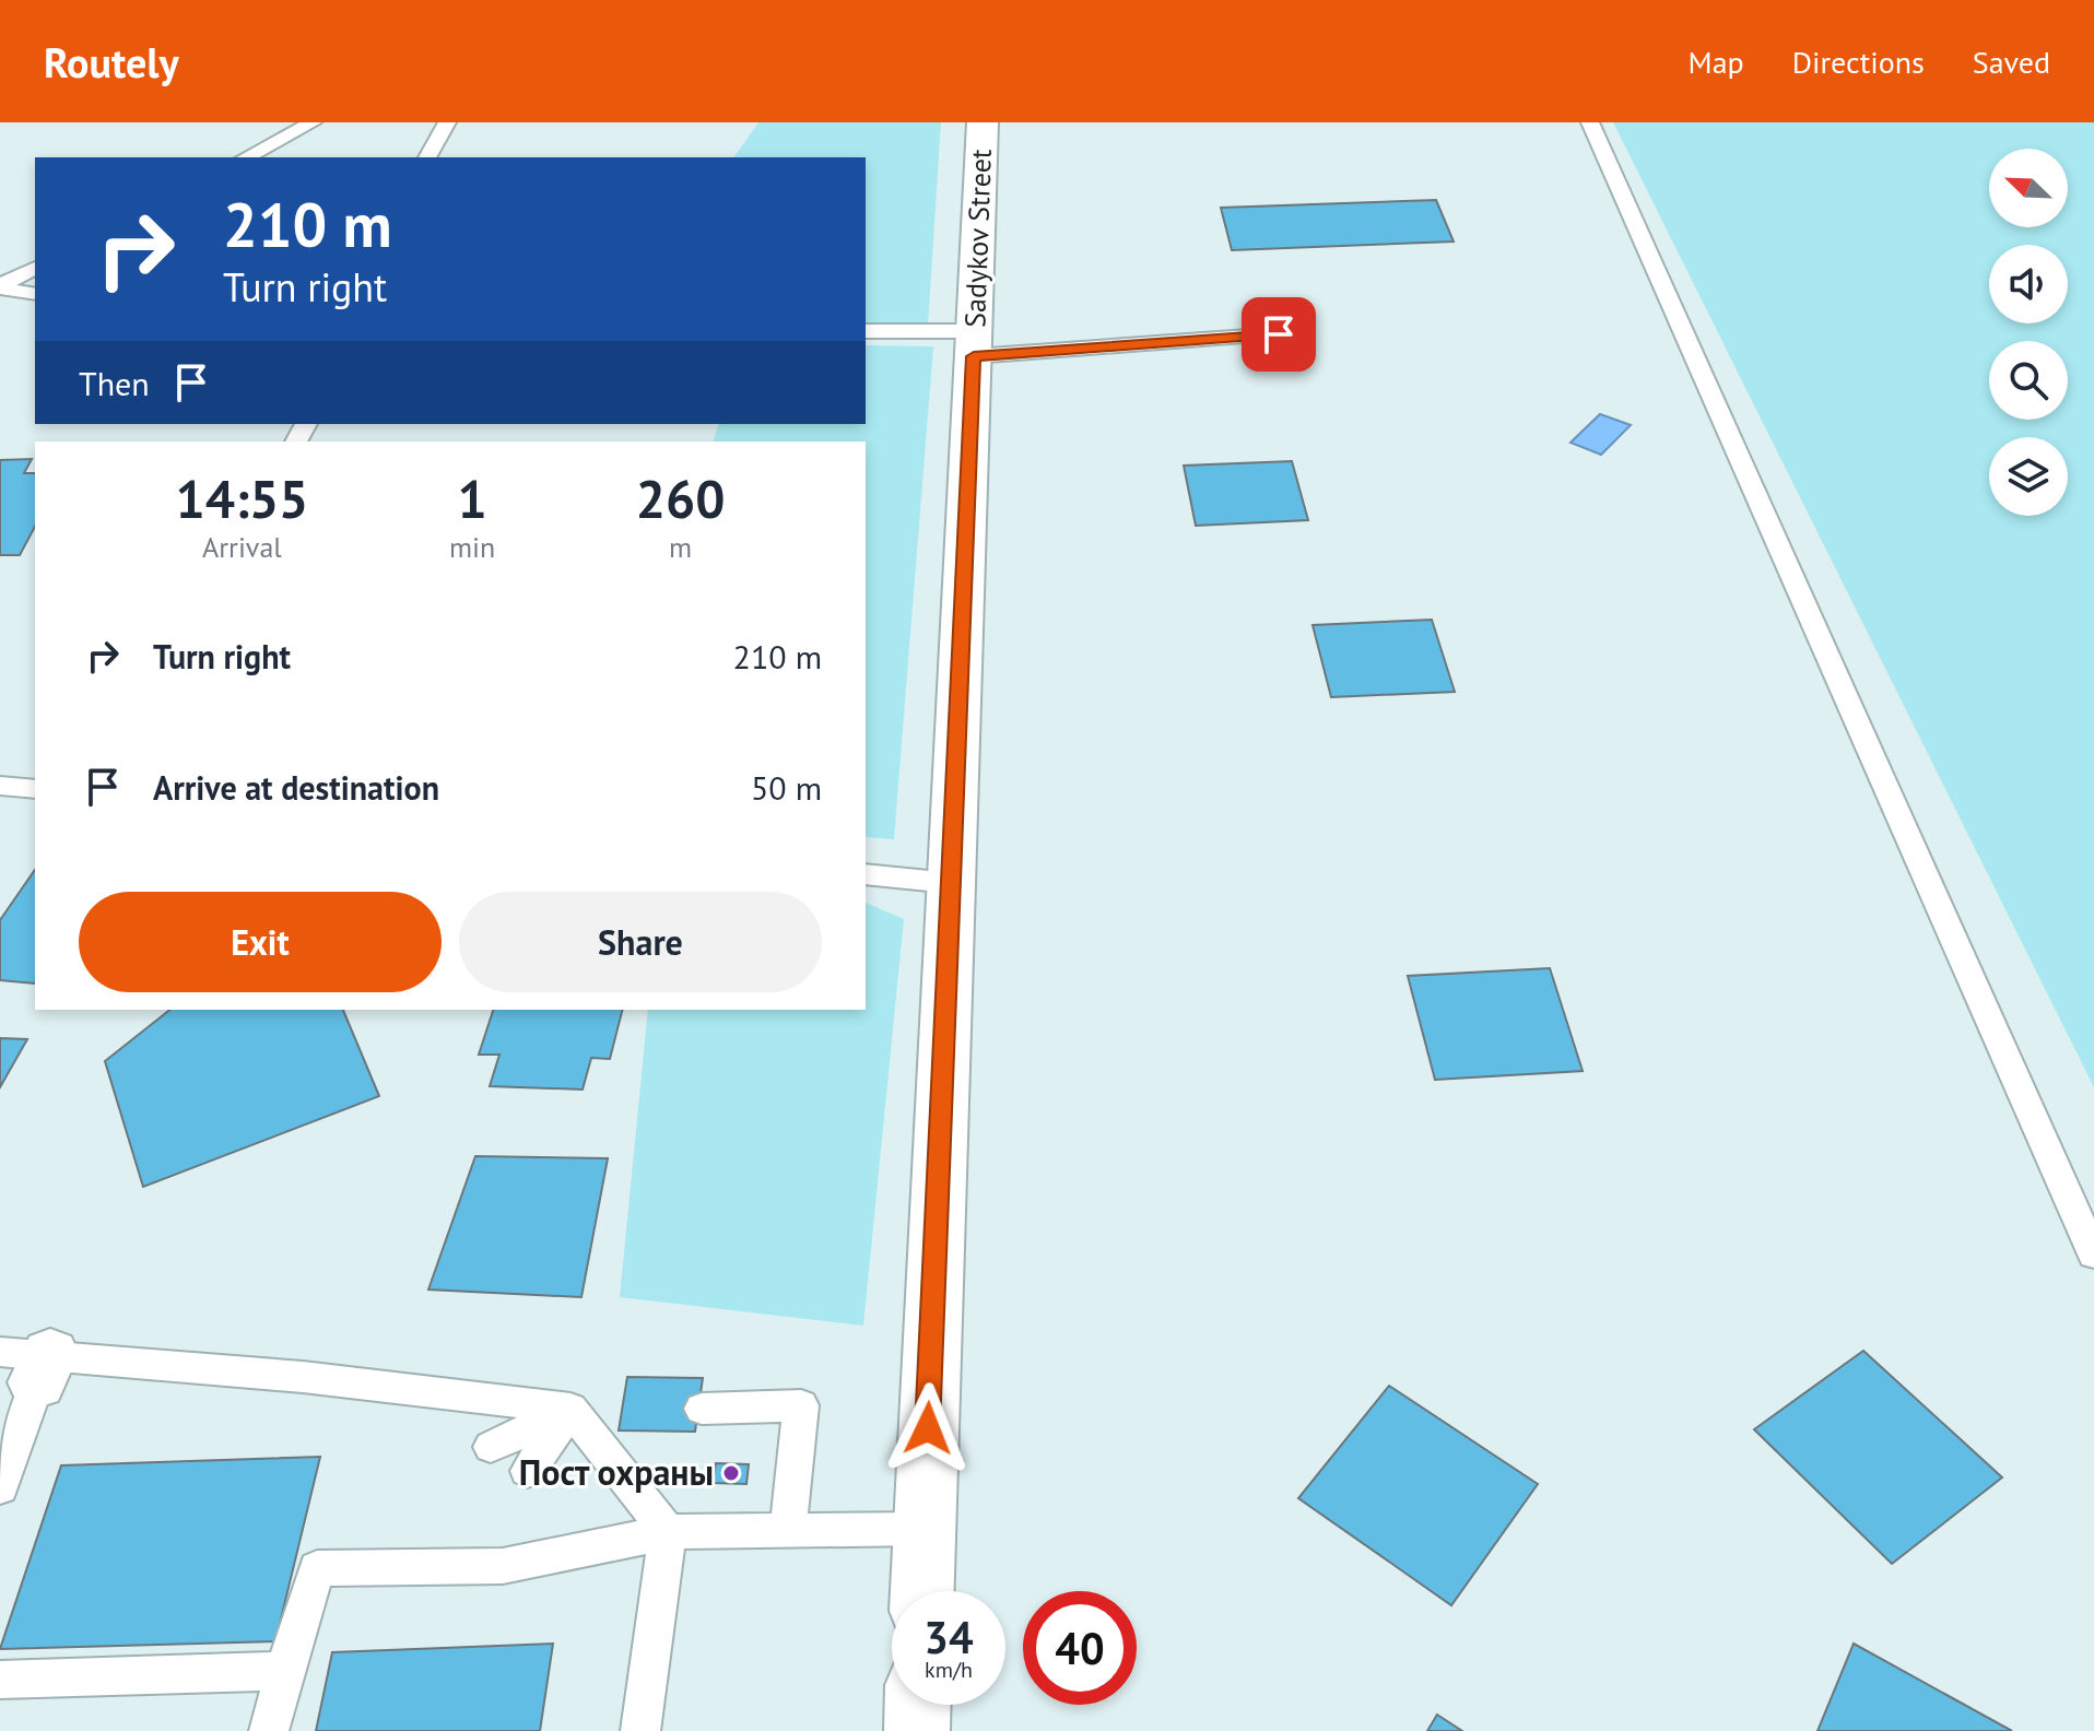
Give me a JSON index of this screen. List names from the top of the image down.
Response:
{
  "streets": {
    "street": ["Sadykov Street"]
  },
  "places": ["Пост охраны"],
  "north": "top left",
  "page": {
    "header": "Routely",
    "nav": ["Map", "Directions", "Saved"],
    "turn": ["210 m", "Turn right"],
    "then": "Then",
    "eta": [
      "14:55",
      "Arrival",
      "1",
      "min",
      "260",
      "m"
    ],
    "list": [
      {
        "name": "Turn right",
        "value": "210 m"
      },
      {
        "name": "Arrive at destination",
        "value": "50 m"
      }
    ],
    "buttons": ["Exit", "Share"],
    "speed": "34 km/h",
    "limit": "40"
  }
}
